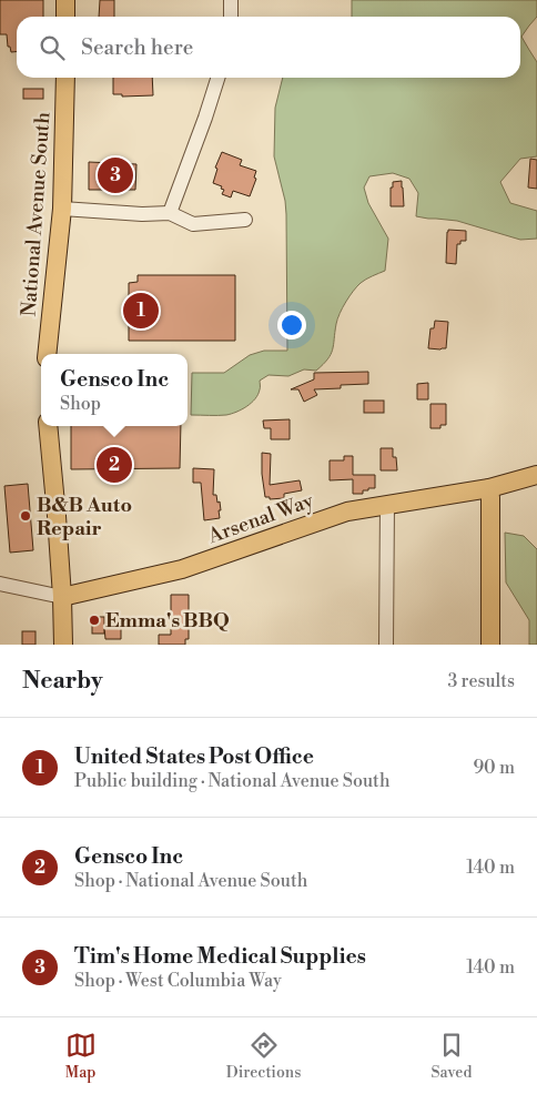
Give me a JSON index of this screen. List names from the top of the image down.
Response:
{
  "streets": {
    "main road": ["National Avenue South", "Arsenal Way"]
  },
  "places": ["B&B Auto Repair", "Emma's BBQ"],
  "page": {
    "search": "Search here",
    "pins": ["3", "1", "2"],
    "popup": ["Gensco Inc", "Shop"],
    "heading": ["Nearby", "3 results"],
    "list": [
      {
        "mark": "1",
        "name": "United States Post Office",
        "note": "Public building · National Avenue South",
        "value": "90 m"
      },
      {
        "mark": "2",
        "name": "Gensco Inc",
        "note": "Shop · National Avenue South",
        "value": "140 m"
      },
      {
        "mark": "3",
        "name": "Tim's Home Medical Supplies",
        "note": "Shop · West Columbia Way",
        "value": "140 m"
      }
    ],
    "nav": ["Map", "Directions", "Saved"]
  }
}
